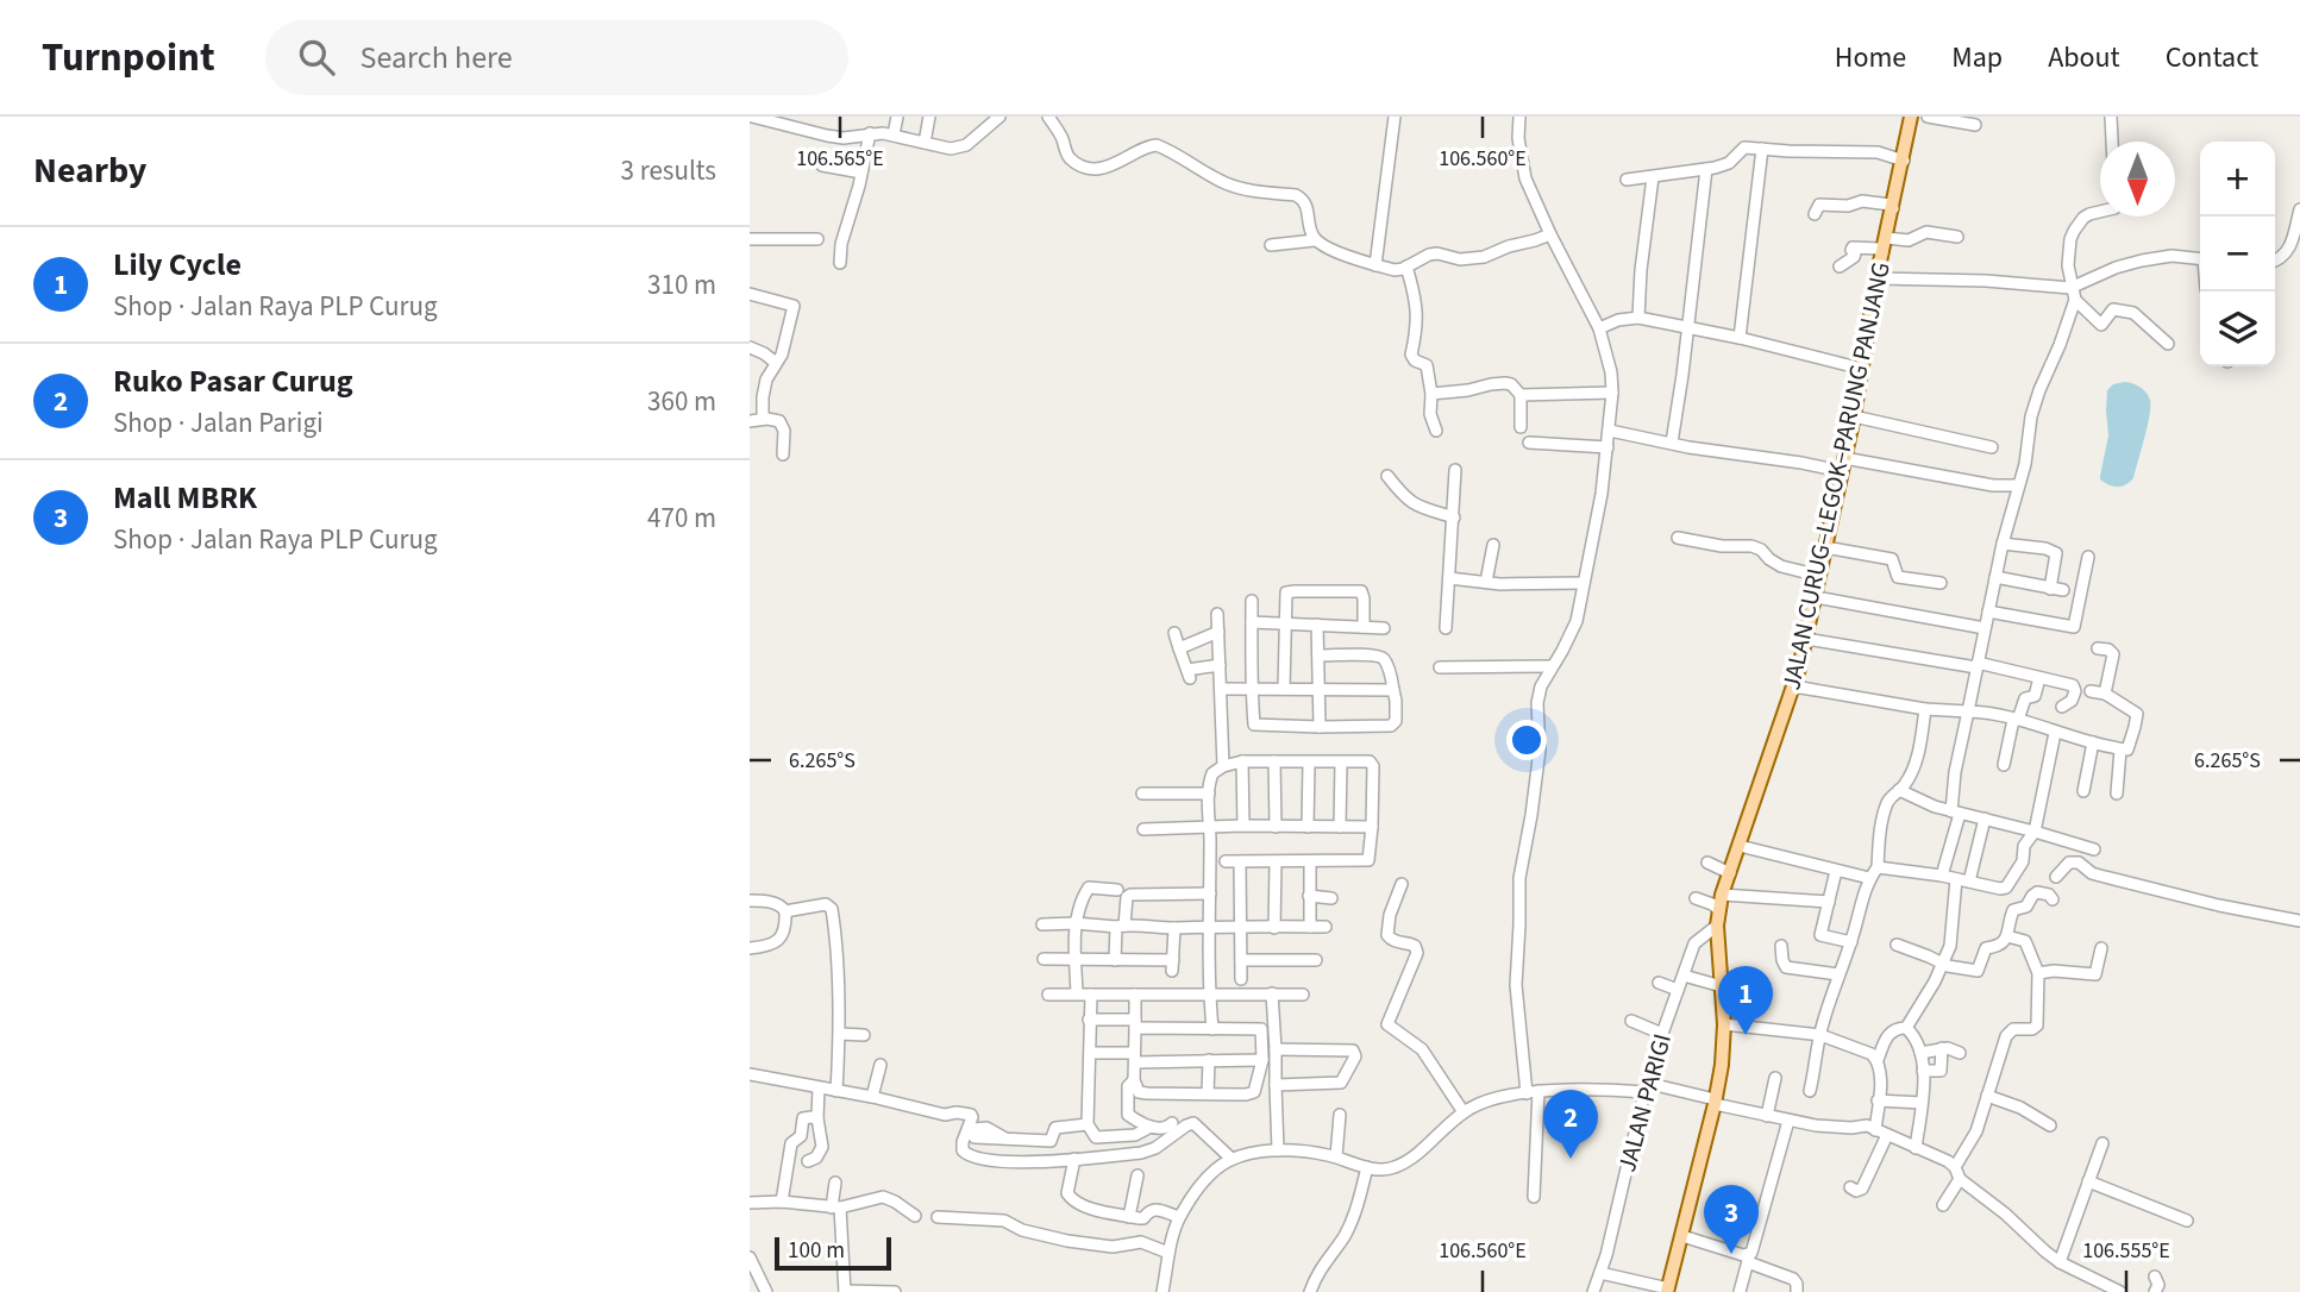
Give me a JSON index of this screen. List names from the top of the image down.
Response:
{
  "streets": {
    "main road": ["JALAN CURUG–LEGOK–PARUNG PANJANG"],
    "street": ["JALAN PARIGI"]
  },
  "crossings": [
    ["JALAN CURUG–LEGOK–PARUNG PANJANG", "JALAN PARIGI"]
  ],
  "scale_bar": "100 m",
  "north": "bottom",
  "page": {
    "header": "Turnpoint",
    "search": "Search here",
    "nav": [
      "Home",
      "Map",
      "About",
      "Contact"
    ],
    "heading": ["Nearby", "3 results"],
    "map_buttons": ["+", "−"],
    "list": [
      {
        "mark": "1",
        "name": "Lily Cycle",
        "note": "Shop · Jalan Raya PLP Curug",
        "value": "310 m"
      },
      {
        "mark": "2",
        "name": "Ruko Pasar Curug",
        "note": "Shop · Jalan Parigi",
        "value": "360 m"
      },
      {
        "mark": "3",
        "name": "Mall MBRK",
        "note": "Shop · Jalan Raya PLP Curug",
        "value": "470 m"
      }
    ],
    "pins": ["1", "2", "3"],
    "scale": "100 m"
  },
  "coordinates": [
    "106.565°E",
    "106.560°E",
    "6.265°S",
    "106.555°E"
  ]
}
